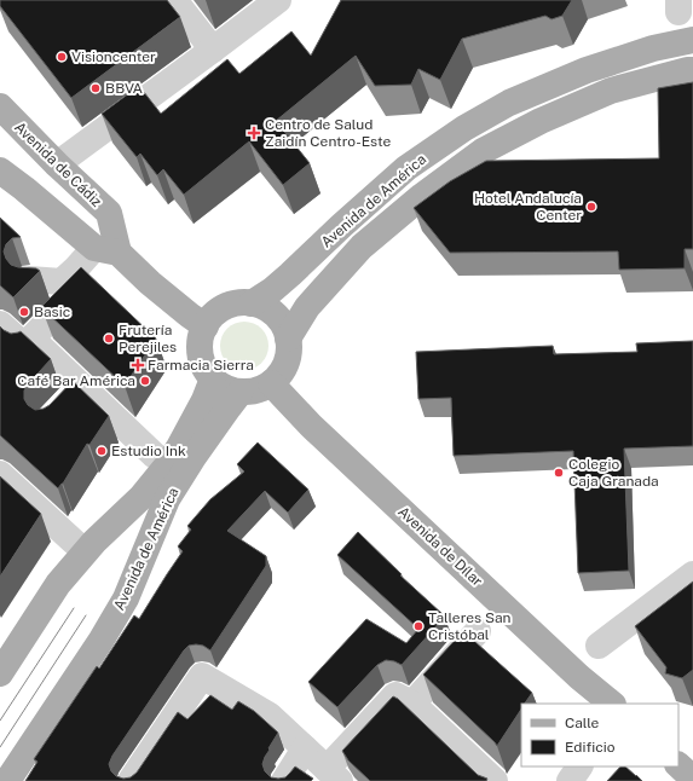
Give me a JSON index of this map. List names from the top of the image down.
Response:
{
  "streets": {
    "main road": ["Avenida de Cádiz", "Avenida de América", "Avenida de Dílar"]
  },
  "crossings": [
    ["Avenida de América", "Avenida de Dílar"]
  ],
  "places": {
    "other": [
      "Visioncenter",
      "BBVA",
      "Hotel Andalucía Center",
      "Basic",
      "Frutería Perejiles",
      "Café Bar América",
      "Estudio Ink",
      "Colegio Caja Granada",
      "Talleres San Cristóbal"
    ],
    "health": ["Centro de Salud Zaidín Centro-Este", "Farmacia Sierra"]
  },
  "legend": ["Calle", "Edificio"]
}
